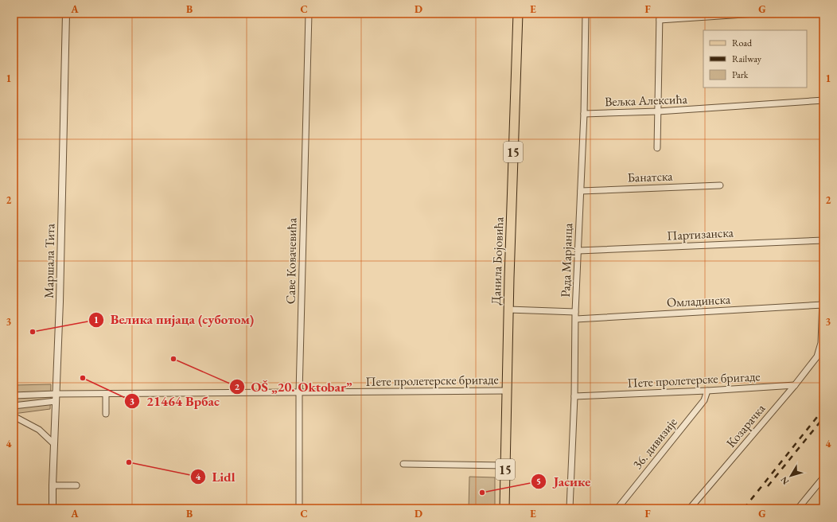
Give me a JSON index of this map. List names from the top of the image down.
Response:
{
  "streets": {
    "main road": ["15", "Данила Бојовића"],
    "street": [
      "Вељка Алексића",
      "Банатска",
      "Партизанска",
      "Рада Марјанца",
      "Маршала Тита",
      "Саве Ковачевића",
      "Омладинска",
      "Пете пролетерске бригаде",
      "Козарачка",
      "36. дивизије"
    ]
  },
  "crossings": [
    ["Вељка Алексића", "Рада Марјанца"],
    ["Банатска", "Рада Марјанца"],
    ["Партизанска", "Рада Марјанца"],
    ["Рада Марјанца", "Омладинска"],
    ["Рада Марјанца", "Пете пролетерске бригаде"],
    ["Маршала Тита", "Пете пролетерске бригаде"],
    ["Саве Ковачевића", "Пете пролетерске бригаде"],
    ["Данила Бојовића", "Пете пролетерске бригаде"],
    ["Омладинска", "Козарачка"],
    ["Пете пролетерске бригаде", "Козарачка"],
    ["Пете пролетерске бригаде", "36. дивизије"]
  ],
  "places": [
    "Велика пијаца (суботом)",
    "OŠ „20. Oktobar”",
    "21464 Врбас",
    "Lidl",
    "Јасике"
  ],
  "legend": ["Road", "Railway", "Park"],
  "north": "bottom left",
  "grid": {
    "columns": [
      "A",
      "B",
      "C",
      "D",
      "E",
      "F",
      "G"
    ],
    "rows": [
      "1",
      "2",
      "3",
      "4"
    ]
  }
}
